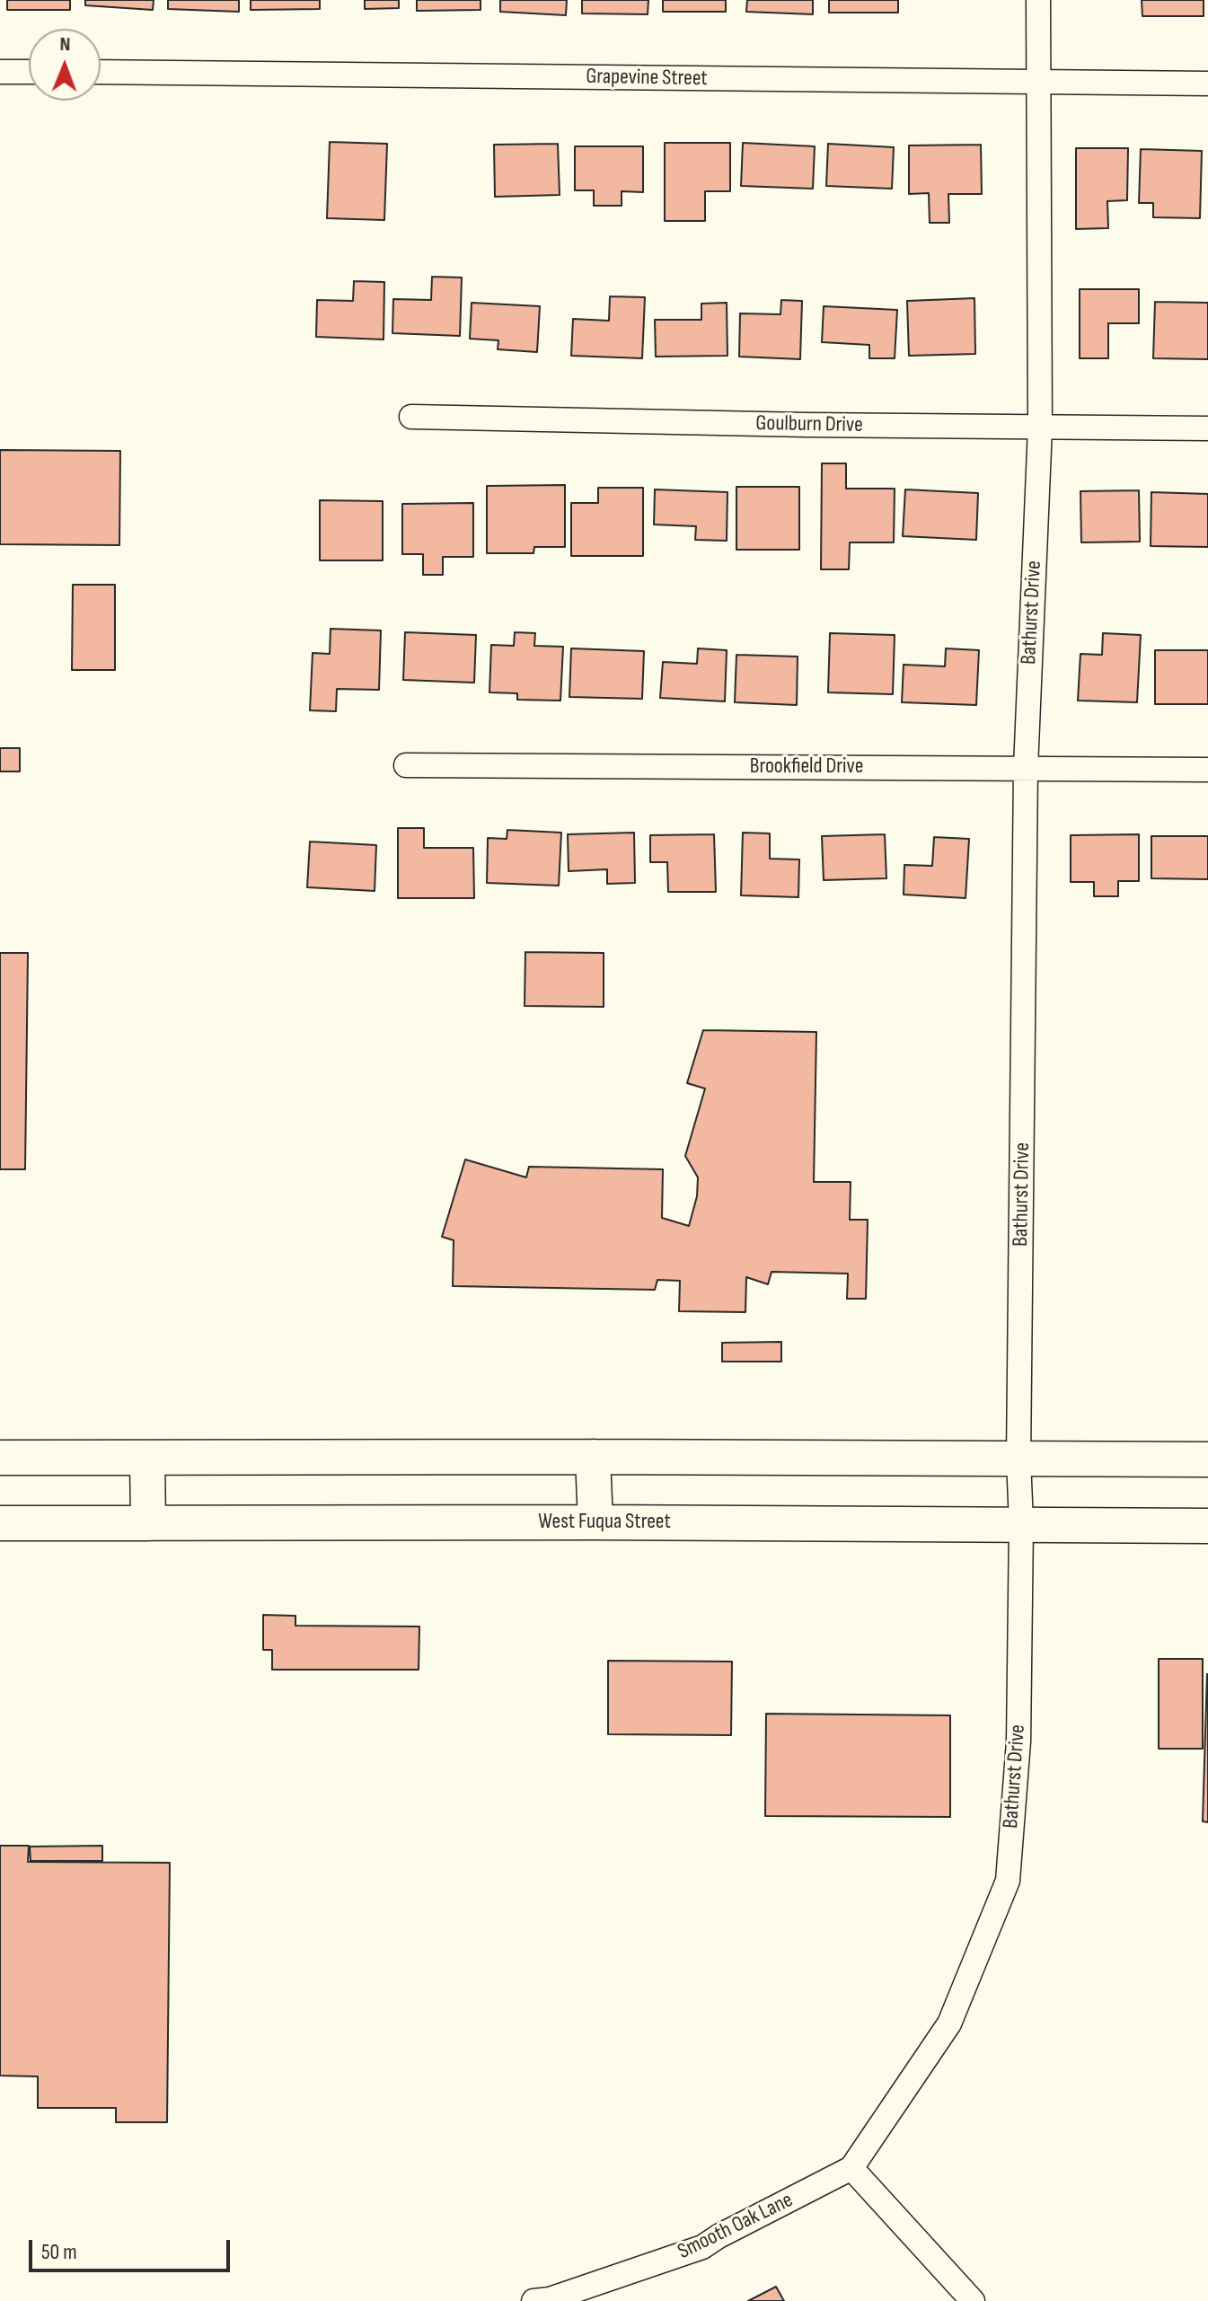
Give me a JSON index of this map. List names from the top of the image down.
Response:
{
  "streets": {
    "main road": ["West Fuqua Street"],
    "street": [
      "Grapevine Street",
      "Goulburn Drive",
      "Bathurst Drive",
      "Brookfield Drive",
      "Smooth Oak Lane"
    ]
  },
  "crossings": [
    ["Grapevine Street", "Bathurst Drive"],
    ["Goulburn Drive", "Bathurst Drive"],
    ["Bathurst Drive", "Brookfield Drive"],
    ["Bathurst Drive", "West Fuqua Street"],
    ["Bathurst Drive", "Smooth Oak Lane"]
  ],
  "scale_bar": "50 m",
  "north": "top"
}
